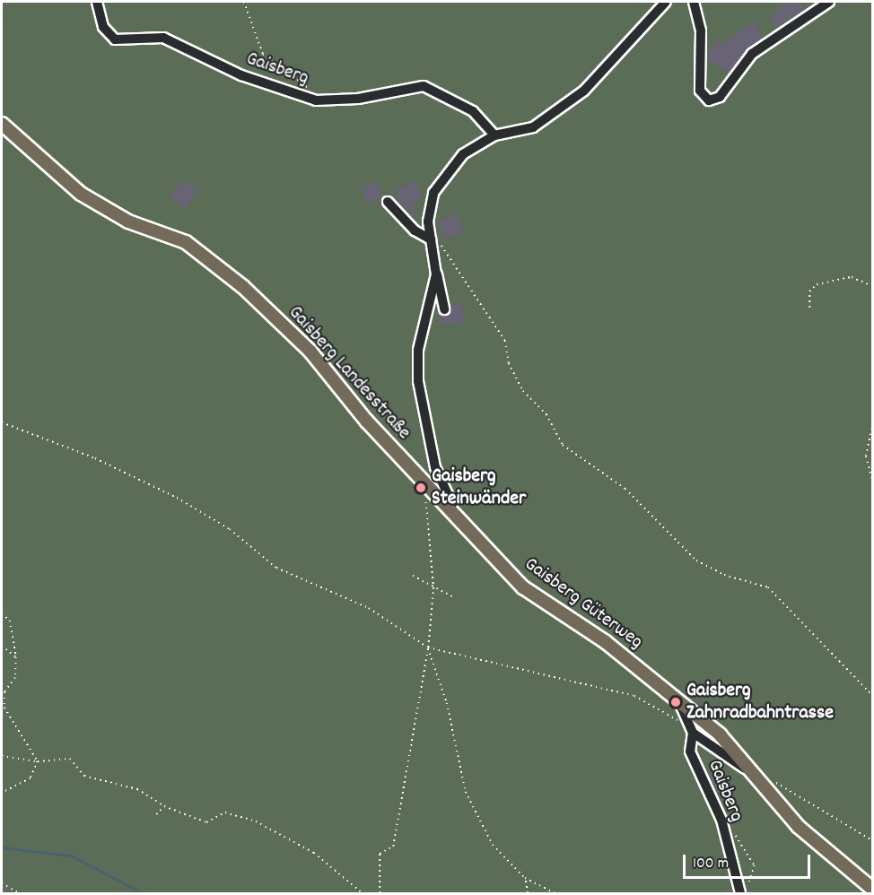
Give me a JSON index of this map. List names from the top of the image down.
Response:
{
  "streets": {
    "main road": ["Gaisberg Landesstraße", "Gaisberg Güterweg"],
    "street": ["Gaisberg"]
  },
  "places": ["Gaisberg Steinwänder", "Gaisberg Zahnradbahntrasse"],
  "scale_bar": "100 m"
}
